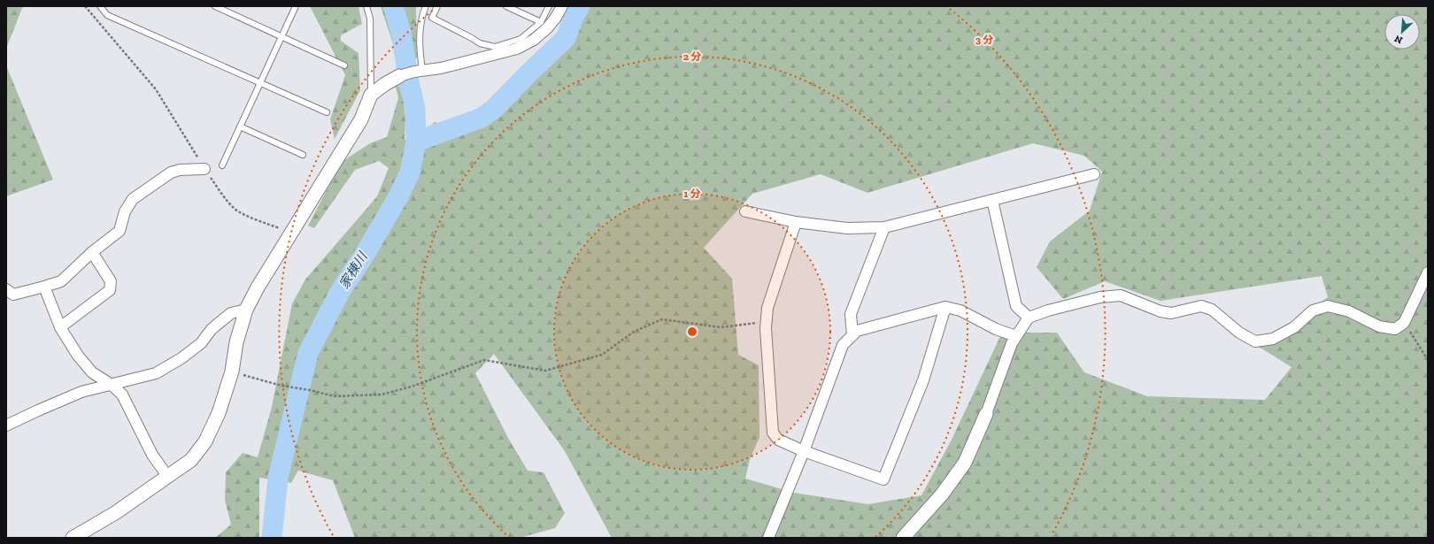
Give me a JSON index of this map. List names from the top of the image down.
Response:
{
  "water": ["家棟川"],
  "north": "bottom left",
  "rings": ["3 分", "2 分", "1 分"]
}
